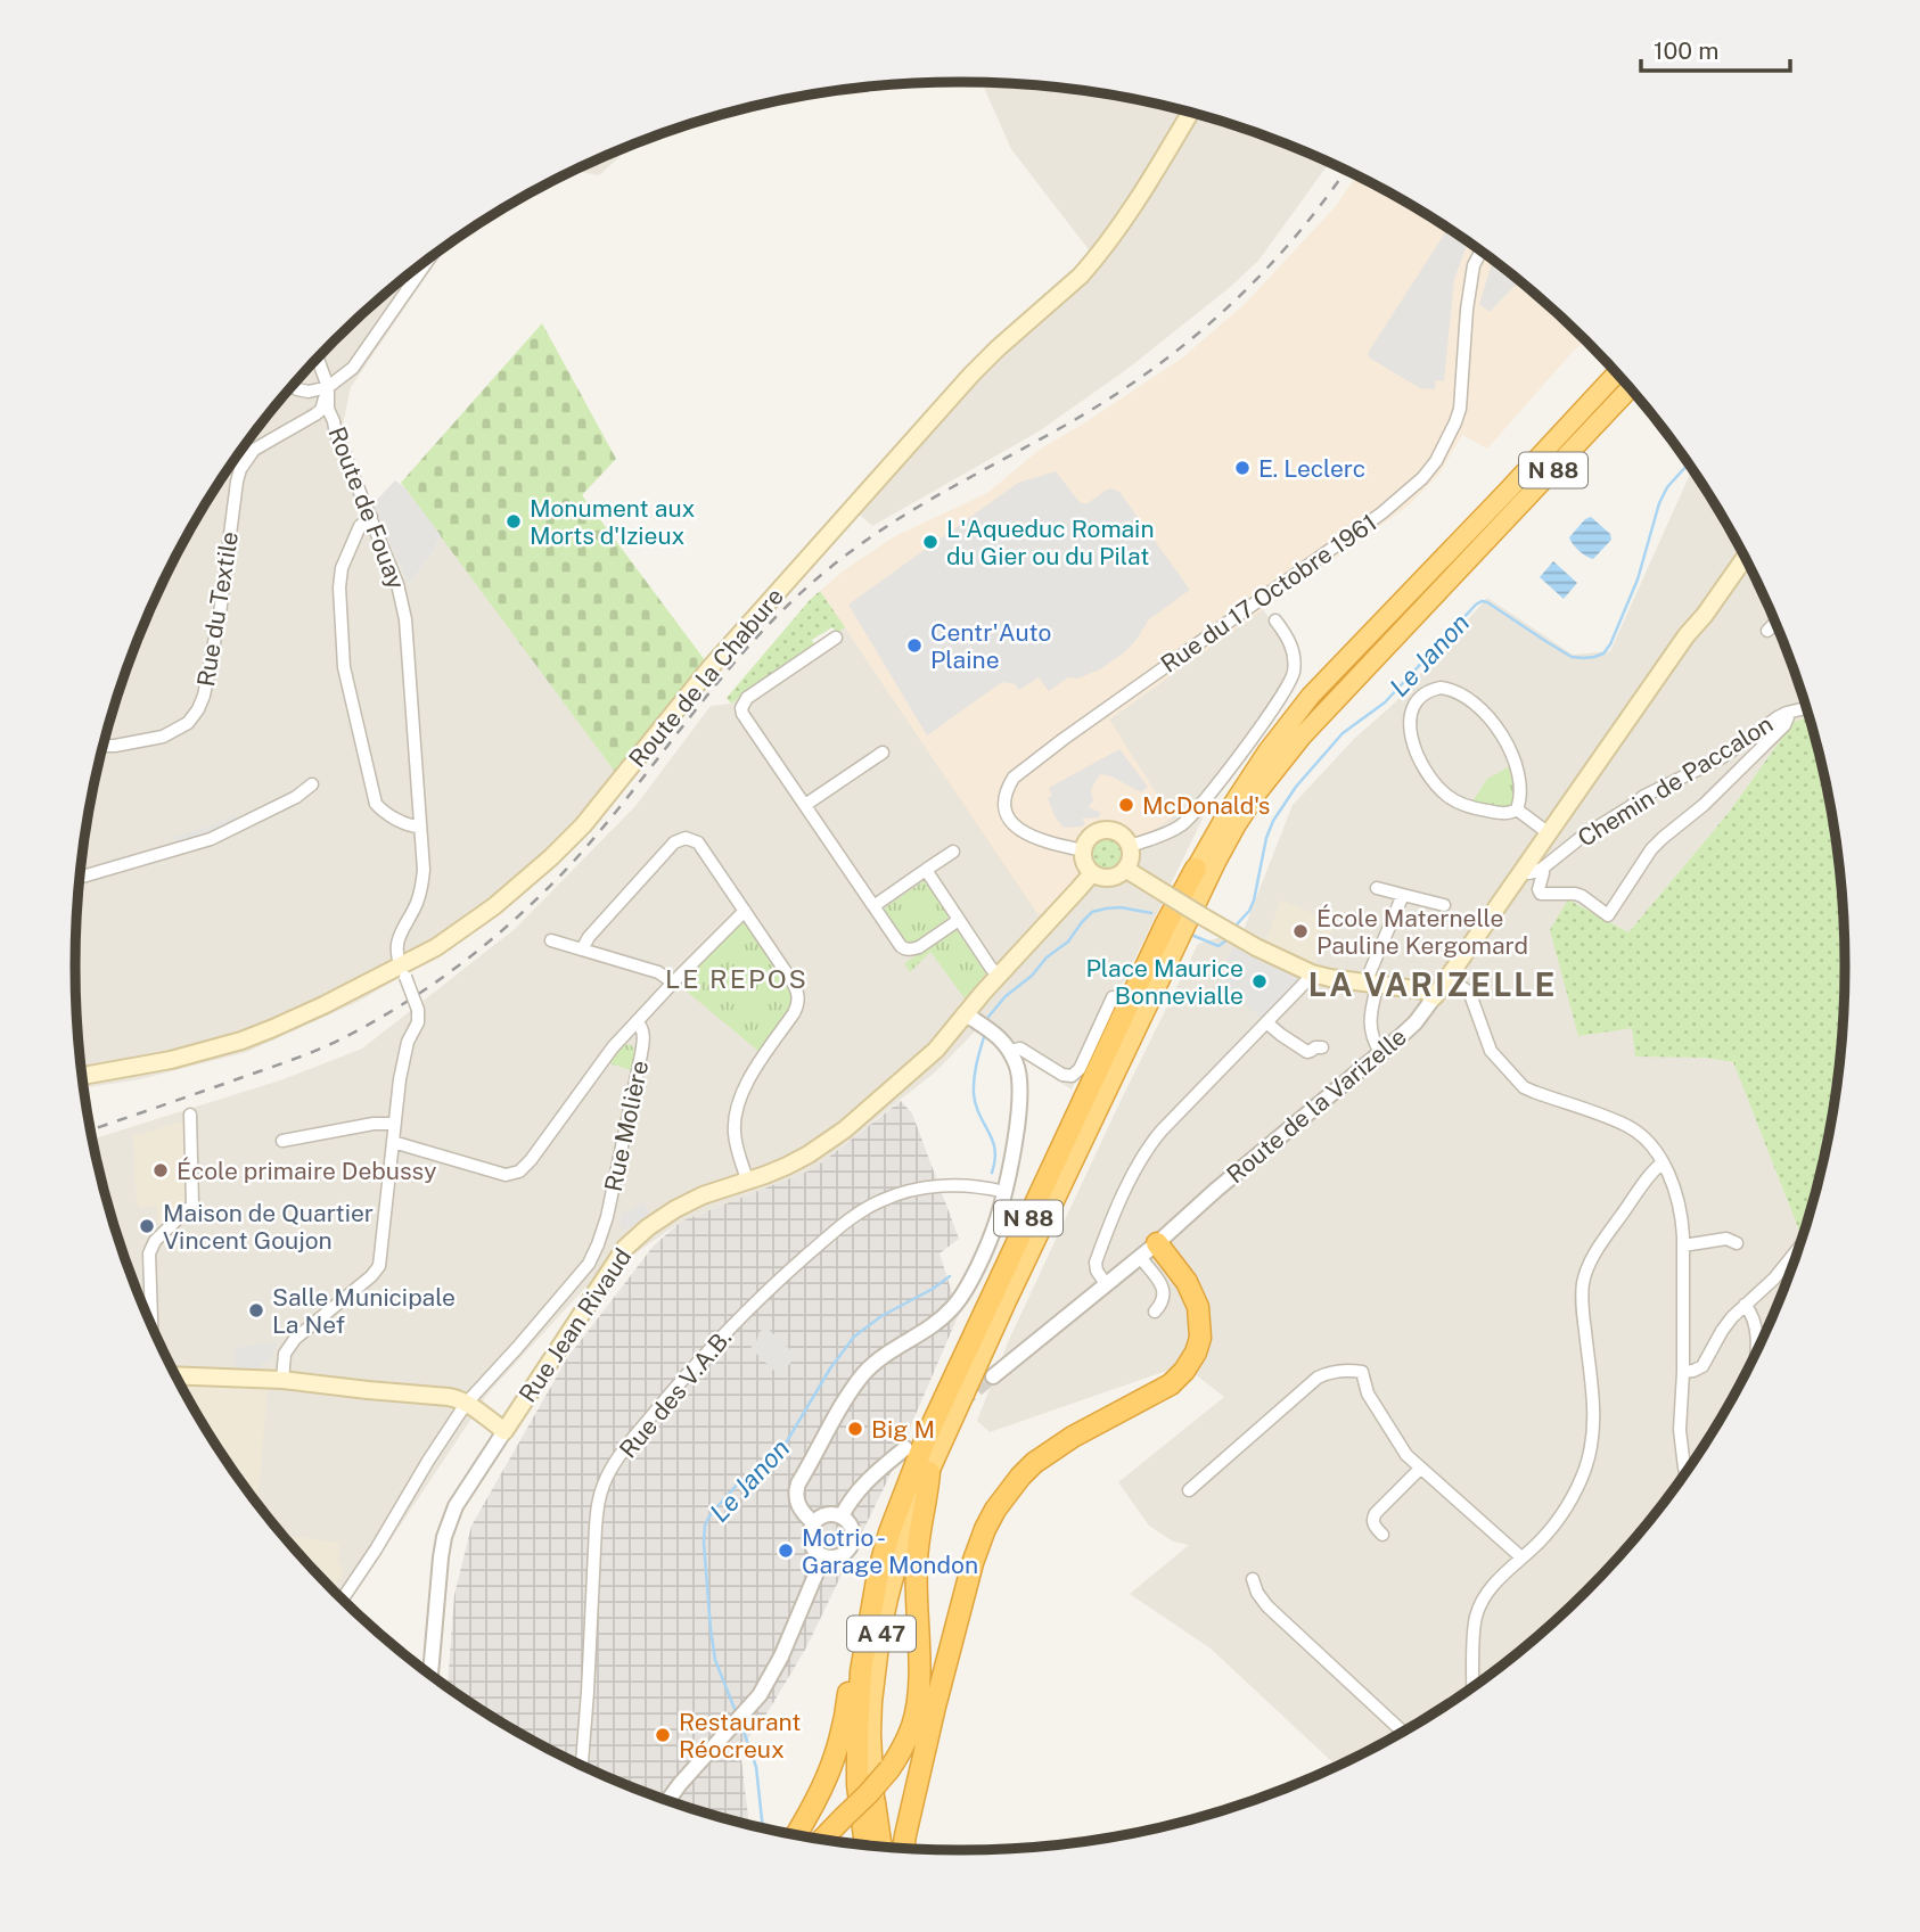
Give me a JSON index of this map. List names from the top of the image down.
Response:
{
  "streets": {
    "highway": ["N 88", "A 47"],
    "main road": ["Route de la Chabure", "Route de la Varizelle", "Rue Jean Rivaud"],
    "street": [
      "Route de Fouay",
      "Rue du 17 Octobre 1961",
      "Rue du Textile",
      "Chemin de Paccalon",
      "Rue Molière",
      "Rue des V.A.B."
    ]
  },
  "crossings": [
    ["N 88", "A 47"],
    ["Route de Fouay", "Rue du Textile"],
    ["Route de Fouay", "Route de la Chabure"],
    ["Rue du 17 Octobre 1961", "Rue Jean Rivaud"],
    ["Rue Molière", "Rue Jean Rivaud"]
  ],
  "districts": ["LE REPOS", "LA VARIZELLE"],
  "water": ["Le Janon"],
  "places": [
    "E. Leclerc",
    "Monument aux Morts d'Izieux",
    "L'Aqueduc Romain du Gier ou du Pilat",
    "Centr'Auto Plaine",
    "McDonald's",
    "École Maternelle Pauline Kergomard",
    "Place Maurice Bonnevialle",
    "École primaire Debussy",
    "Maison de Quartier Vincent Goujon",
    "Salle Municipale La Nef",
    "Big M",
    "Motrio - Garage Mondon",
    "Restaurant Réocreux"
  ],
  "scale_bar": "100 m"
}
